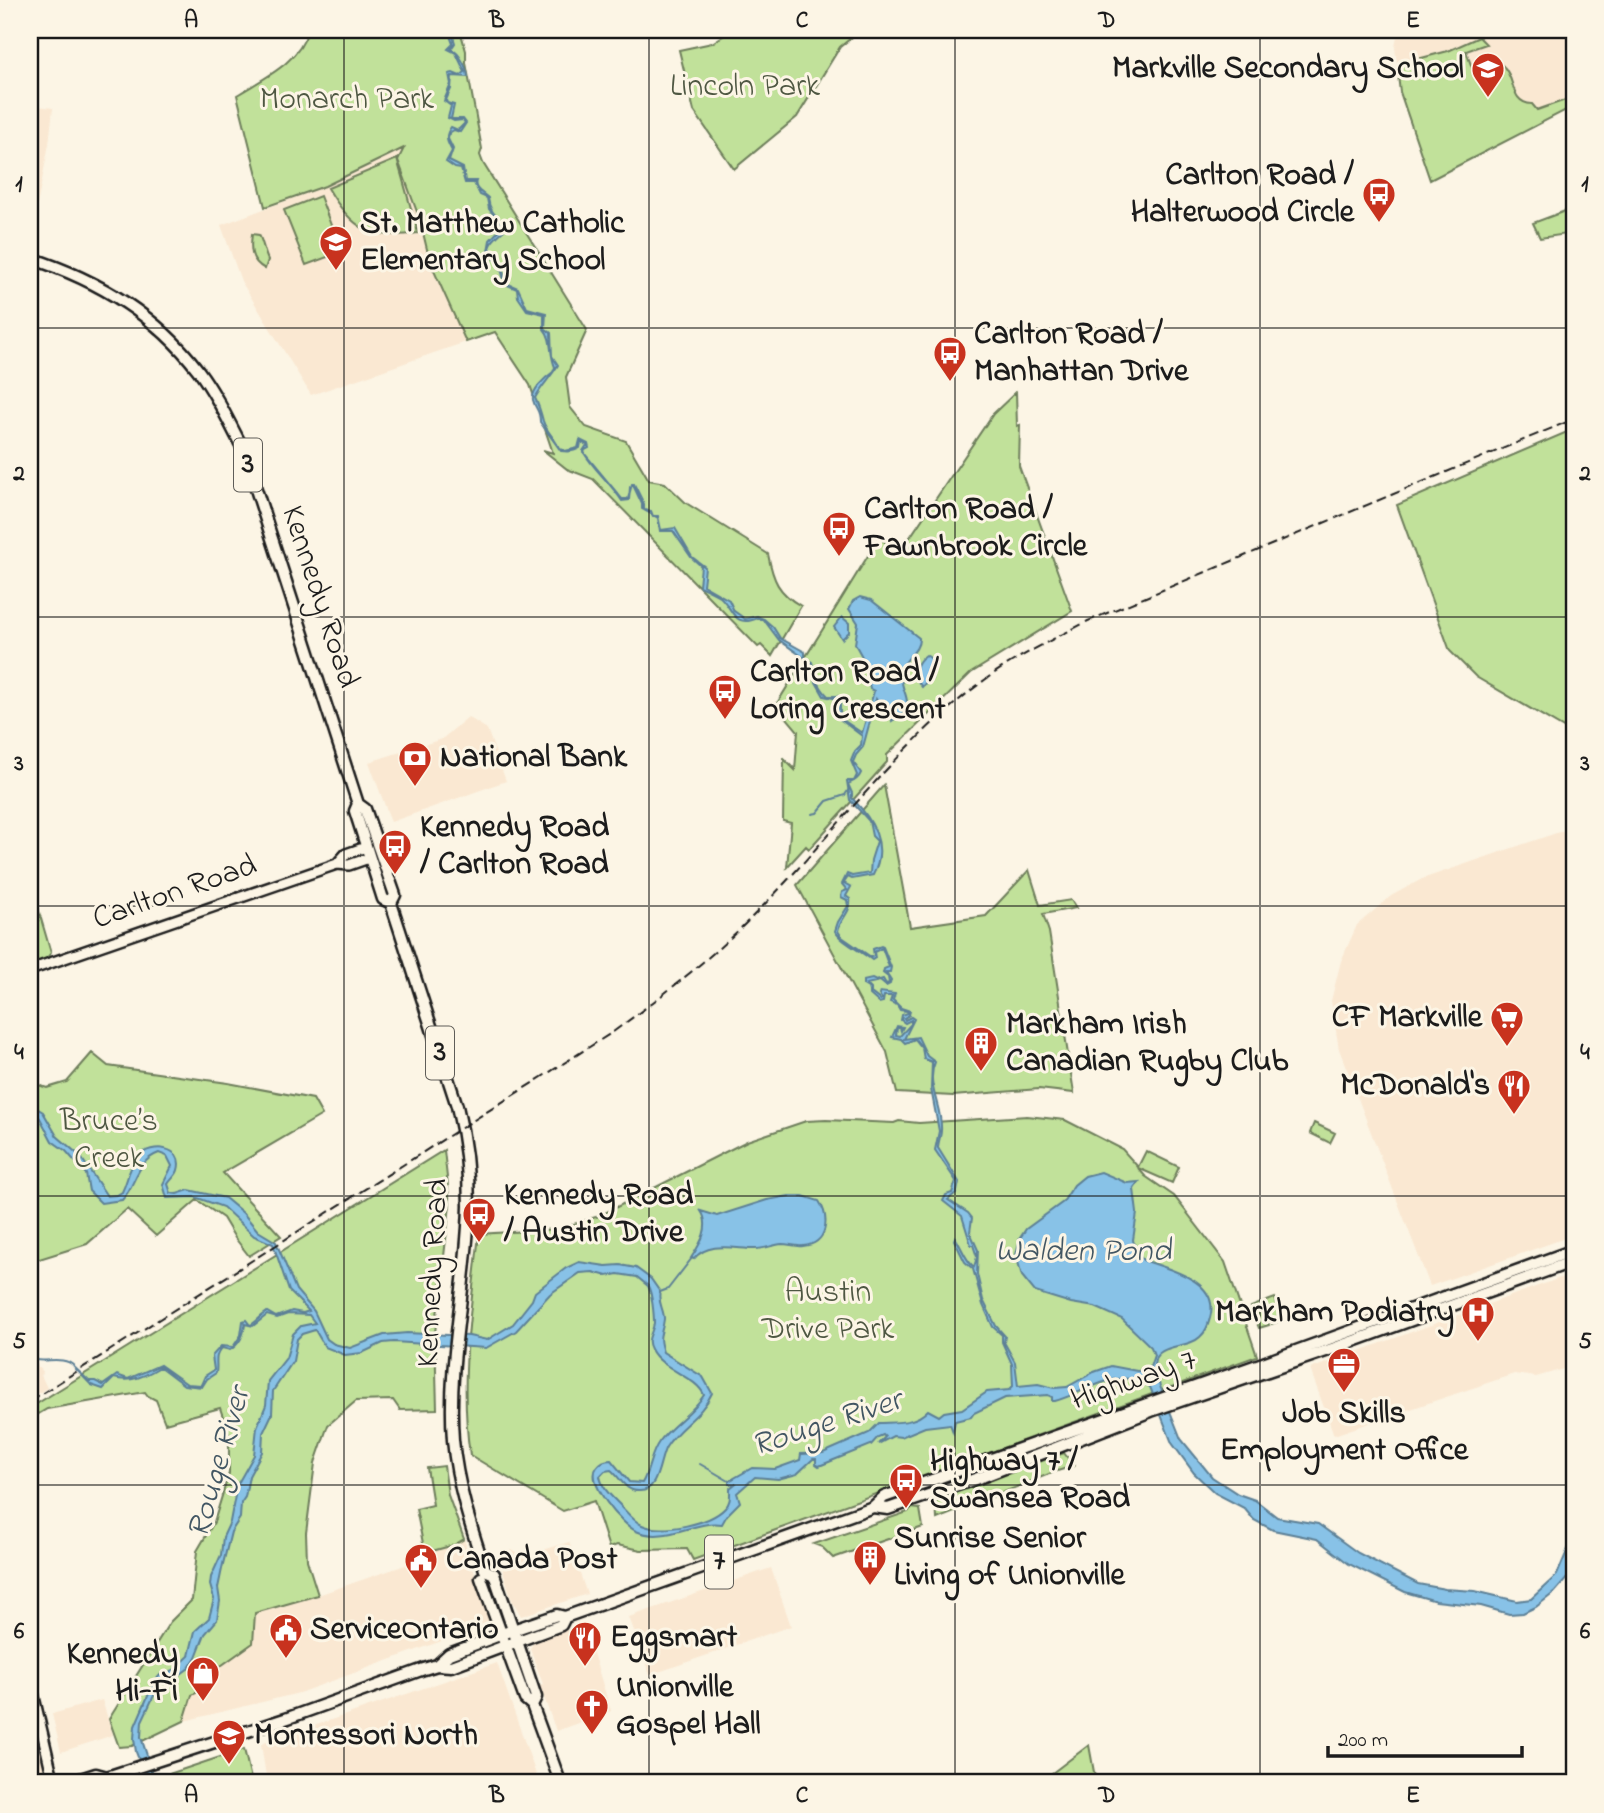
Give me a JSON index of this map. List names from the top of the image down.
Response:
{
  "streets": {
    "main road": [
      "3",
      "Kennedy Road",
      "Carlton Road",
      "Highway 7",
      "7"
    ]
  },
  "crossings": [
    ["Kennedy Road", "Carlton Road"],
    ["Kennedy Road", "Highway 7"]
  ],
  "water": ["Walden Pond", "Rouge River"],
  "parks": [
    "Lincoln Park",
    "Monarch Park",
    "Bruce’s Creek",
    "Austin Drive Park"
  ],
  "places": {
    "school or university": ["Markville Secondary School", "St. Matthew Catholic Elementary School", "Montessori North"],
    "bus stop": [
      "Carlton Road / Halterwood Circle",
      "Carlton Road / Manhattan Drive",
      "Carlton Road / Fawnbrook Circle",
      "Carlton Road / Loring Crescent",
      "Kennedy Road / Carlton Road",
      "Kennedy Road / Austin Drive",
      "Highway 7 / Swansea Road"
    ],
    "bank": ["National Bank"],
    "supermarket": ["CF Markville"],
    "building": ["Markham Irish Canadian Rugby Club", "Sunrise Senior Living of Unionville"],
    "restaurant": ["McDonald's", "Eggsmart"],
    "hospital": ["Markham Podiatry"],
    "office": ["Job Skills Employment Office"],
    "public building": ["Canada Post", "ServiceOntario"],
    "shop": ["Kennedy Hi-Fi"],
    "church": ["Unionville Gospel Hall"]
  },
  "scale_bar": "200 m",
  "grid": {
    "columns": [
      "A",
      "B",
      "C",
      "D",
      "E"
    ],
    "rows": [
      "1",
      "2",
      "3",
      "4",
      "5",
      "6"
    ]
  }
}
